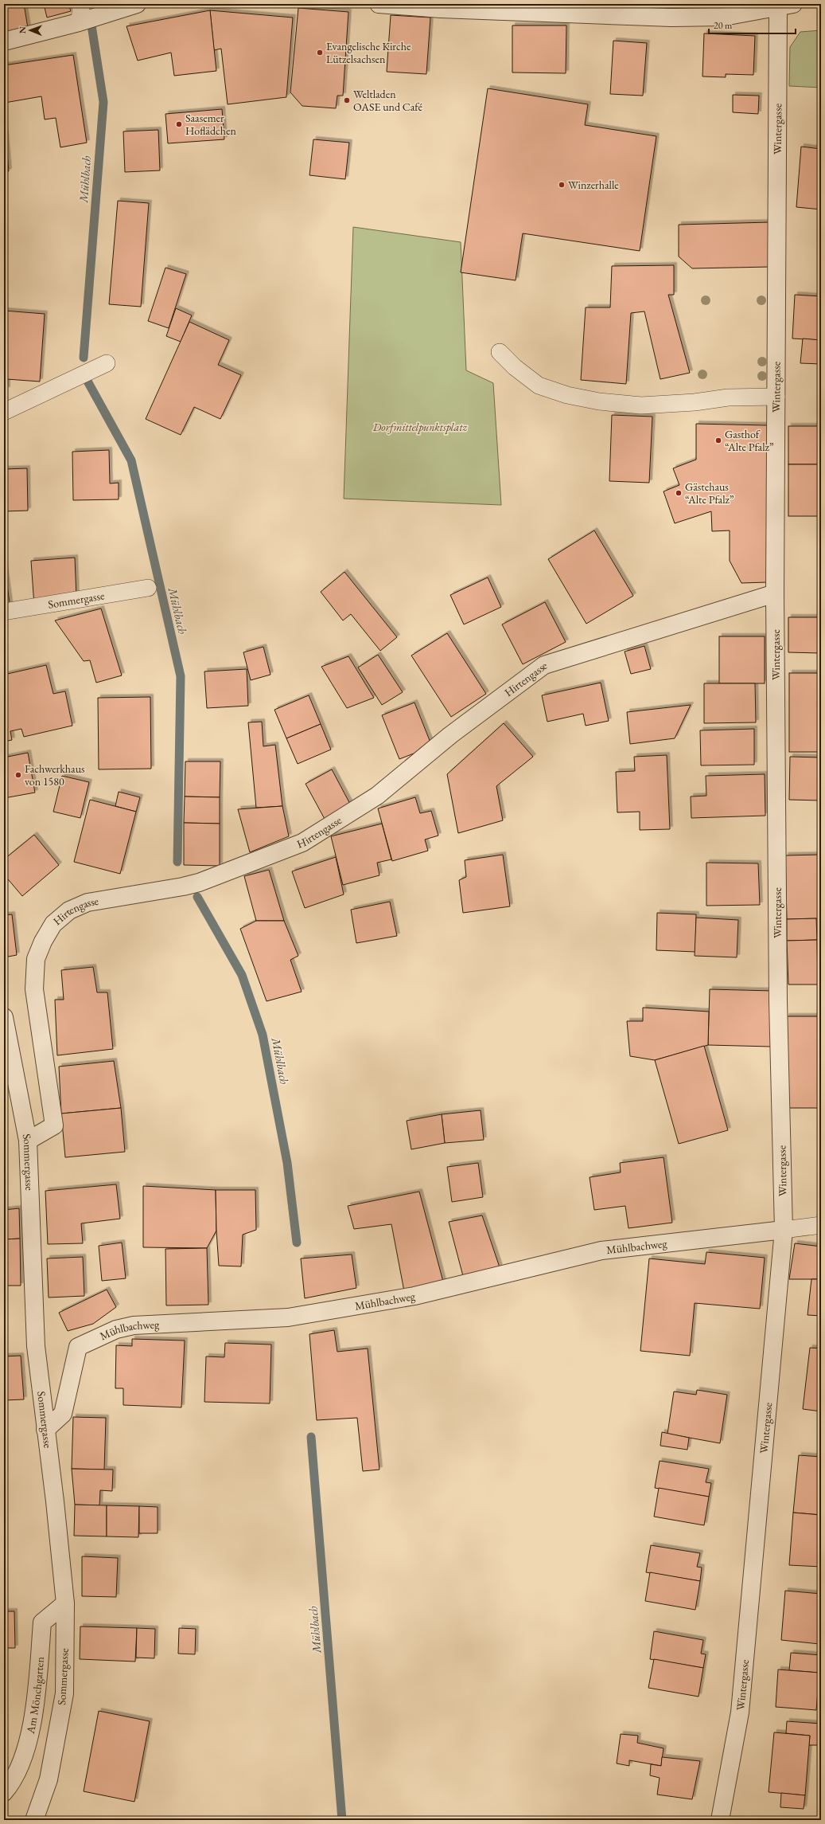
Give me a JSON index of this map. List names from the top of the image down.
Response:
{
  "streets": {
    "street": [
      "Wintergasse",
      "Sommergasse",
      "Hirtengasse",
      "Mühlbachweg",
      "Am Mönchgarten"
    ]
  },
  "crossings": [
    ["Wintergasse", "Hirtengasse"],
    ["Wintergasse", "Mühlbachweg"],
    ["Sommergasse", "Hirtengasse"],
    ["Sommergasse", "Mühlbachweg"],
    ["Sommergasse", "Am Mönchgarten"]
  ],
  "water": ["Mühlbach"],
  "parks": ["Dorfmittelpunktsplatz"],
  "places": [
    "Evangelische Kirche Lützelsachsen",
    "Weltladen OASE und Café",
    "Saasemer Hoflädchen",
    "Winzerhalle",
    "Gasthof “Alte Pfalz”",
    "Gästehaus “Alte Pfalz”",
    "Fachwerkhaus von 1580"
  ],
  "scale_bar": "20 m",
  "north": "left"
}
